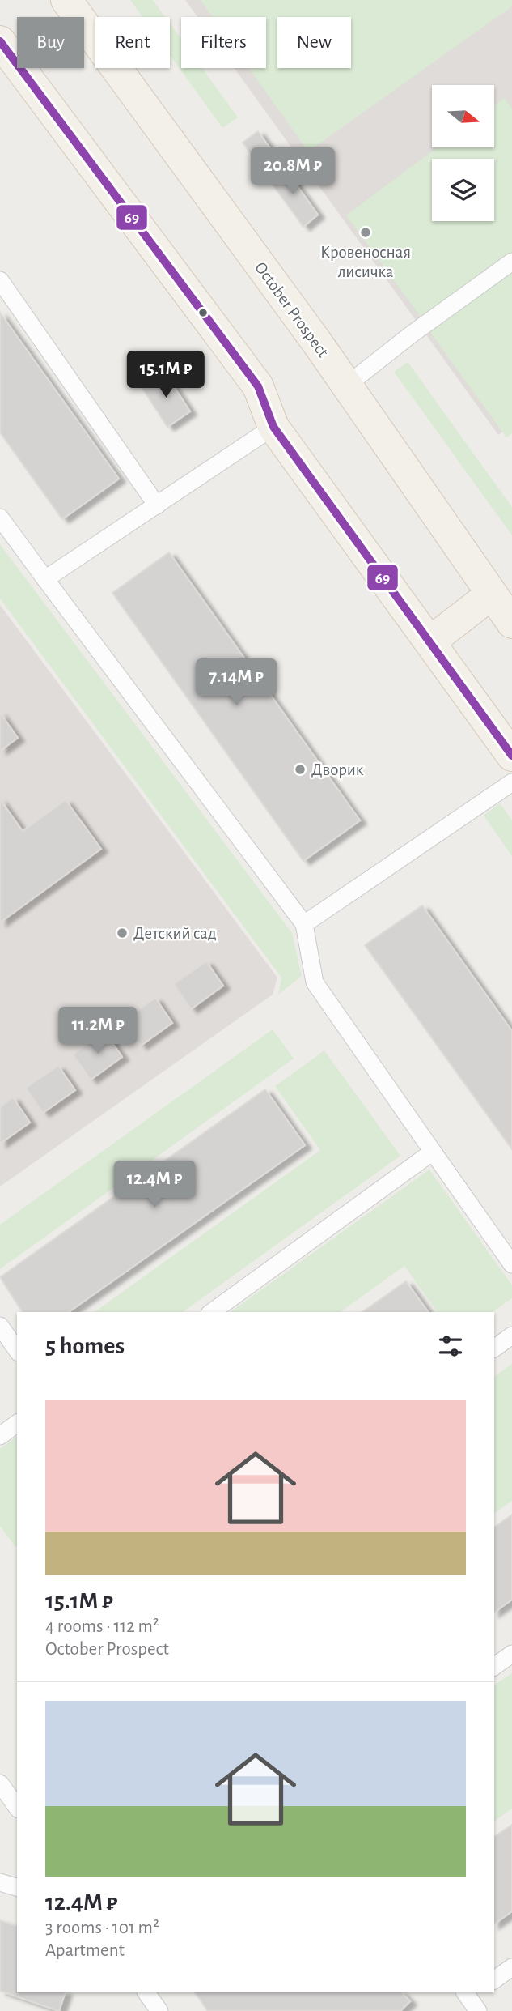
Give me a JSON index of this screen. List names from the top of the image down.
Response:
{
  "streets": {
    "main road": ["October Prospect"]
  },
  "places": ["Кровеносная лисичка", "Дворик", "Детский сад"],
  "lines": ["transit line 69"],
  "north": "right",
  "page": {
    "chip": [
      "Buy",
      "Rent",
      "Filters",
      "New"
    ],
    "price": [
      "20.8M ₽",
      "15.1M ₽",
      "7.14M ₽",
      "11.2M ₽",
      "12.4M ₽"
    ],
    "heading": "5 homes",
    "list": [
      {
        "name": "15.1M ₽",
        "note": "4 rooms · 112 m² · October Prospect"
      },
      {
        "name": "12.4M ₽",
        "note": "3 rooms · 101 m² · Apartment"
      }
    ]
  }
}
